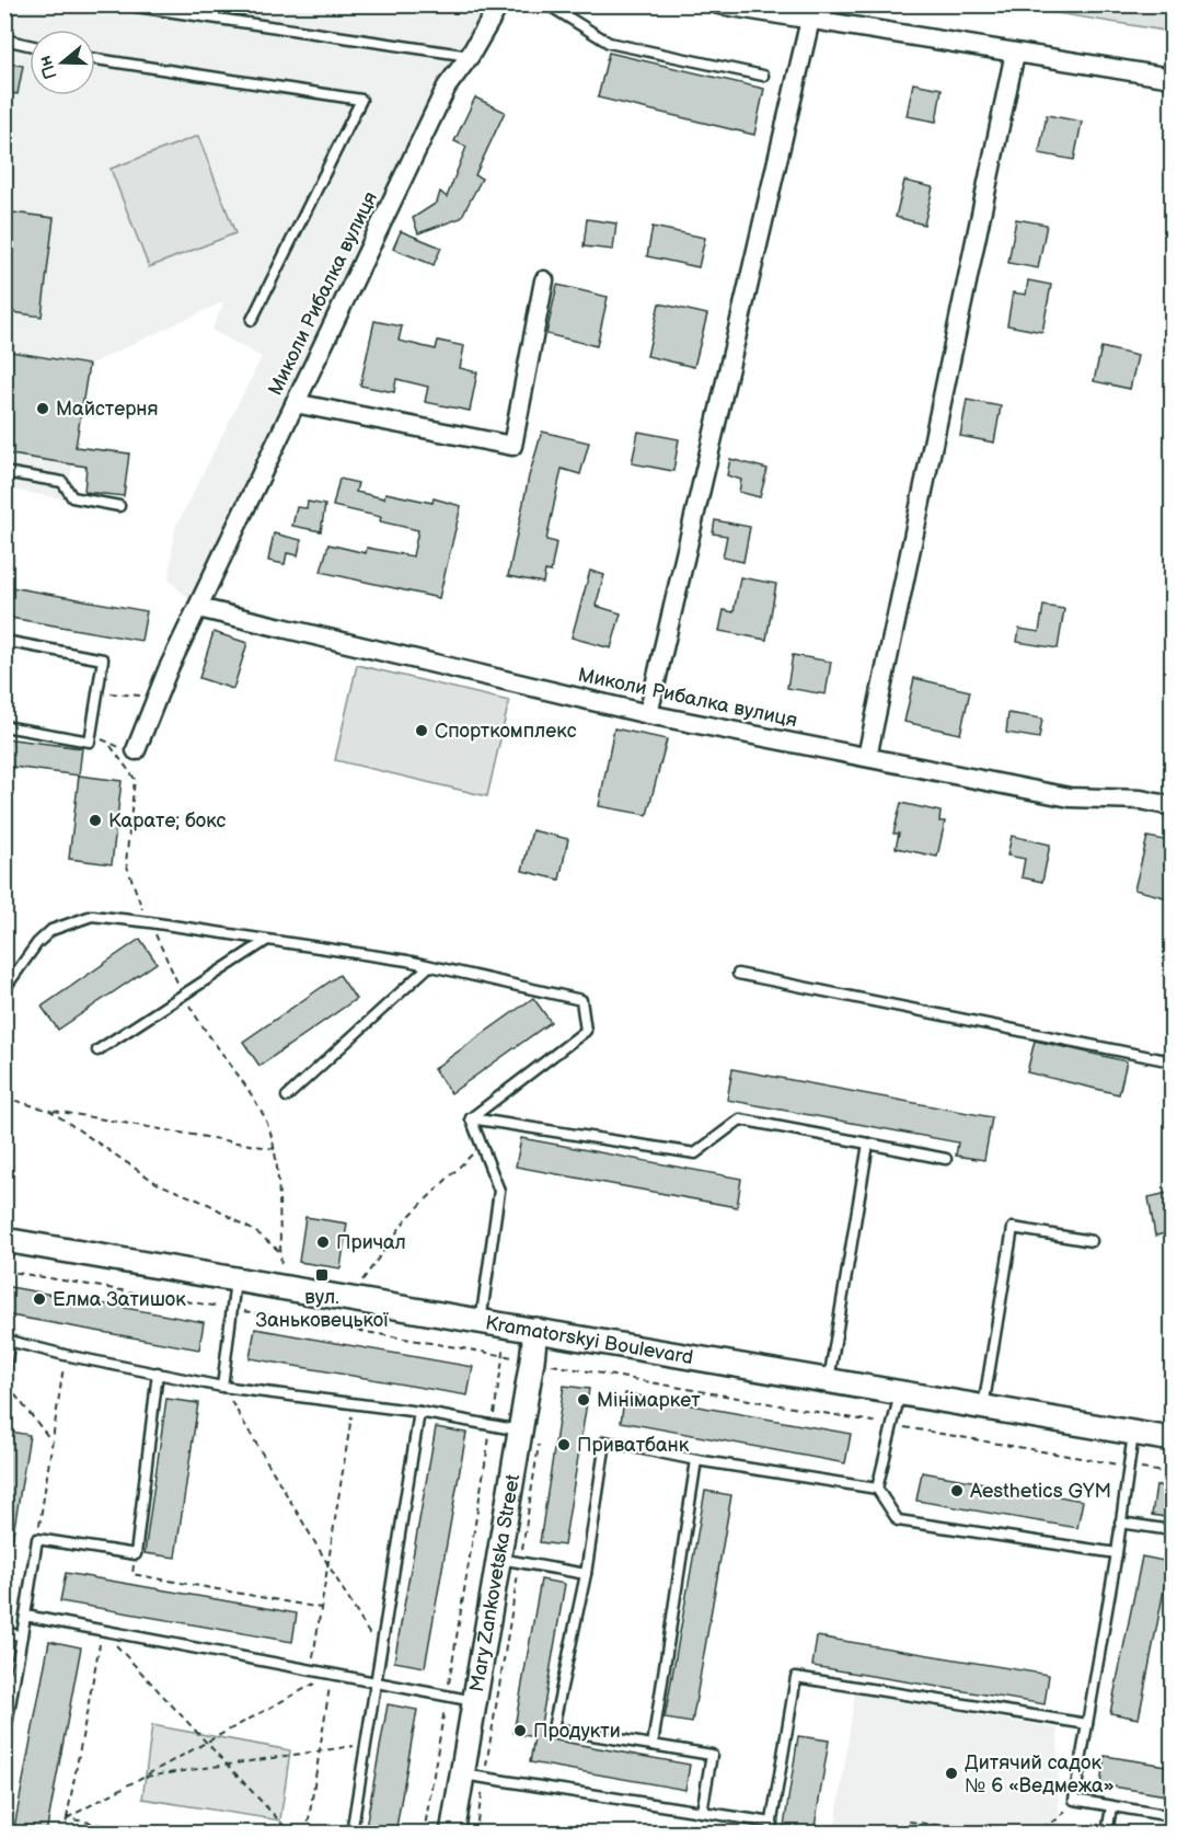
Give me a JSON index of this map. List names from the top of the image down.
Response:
{
  "streets": {
    "street": ["Миколи Рибалка вулиця", "Kramatorskyi Boulevard", "Mary Zankovetska Street"]
  },
  "crossings": [
    ["Kramatorskyi Boulevard", "Mary Zankovetska Street"]
  ],
  "places": {
    "other": [
      "Майстерня",
      "Спорткомплекс",
      "Карате; бокс",
      "Причал",
      "Елма Затишок",
      "Мінімаркет",
      "Приватбанк",
      "Aesthetics GYM",
      "Продукти",
      "Дитячий садок № 6 «Ведмежа»"
    ],
    "transit": ["вул. Заньковецької"]
  },
  "north": "left"
}
